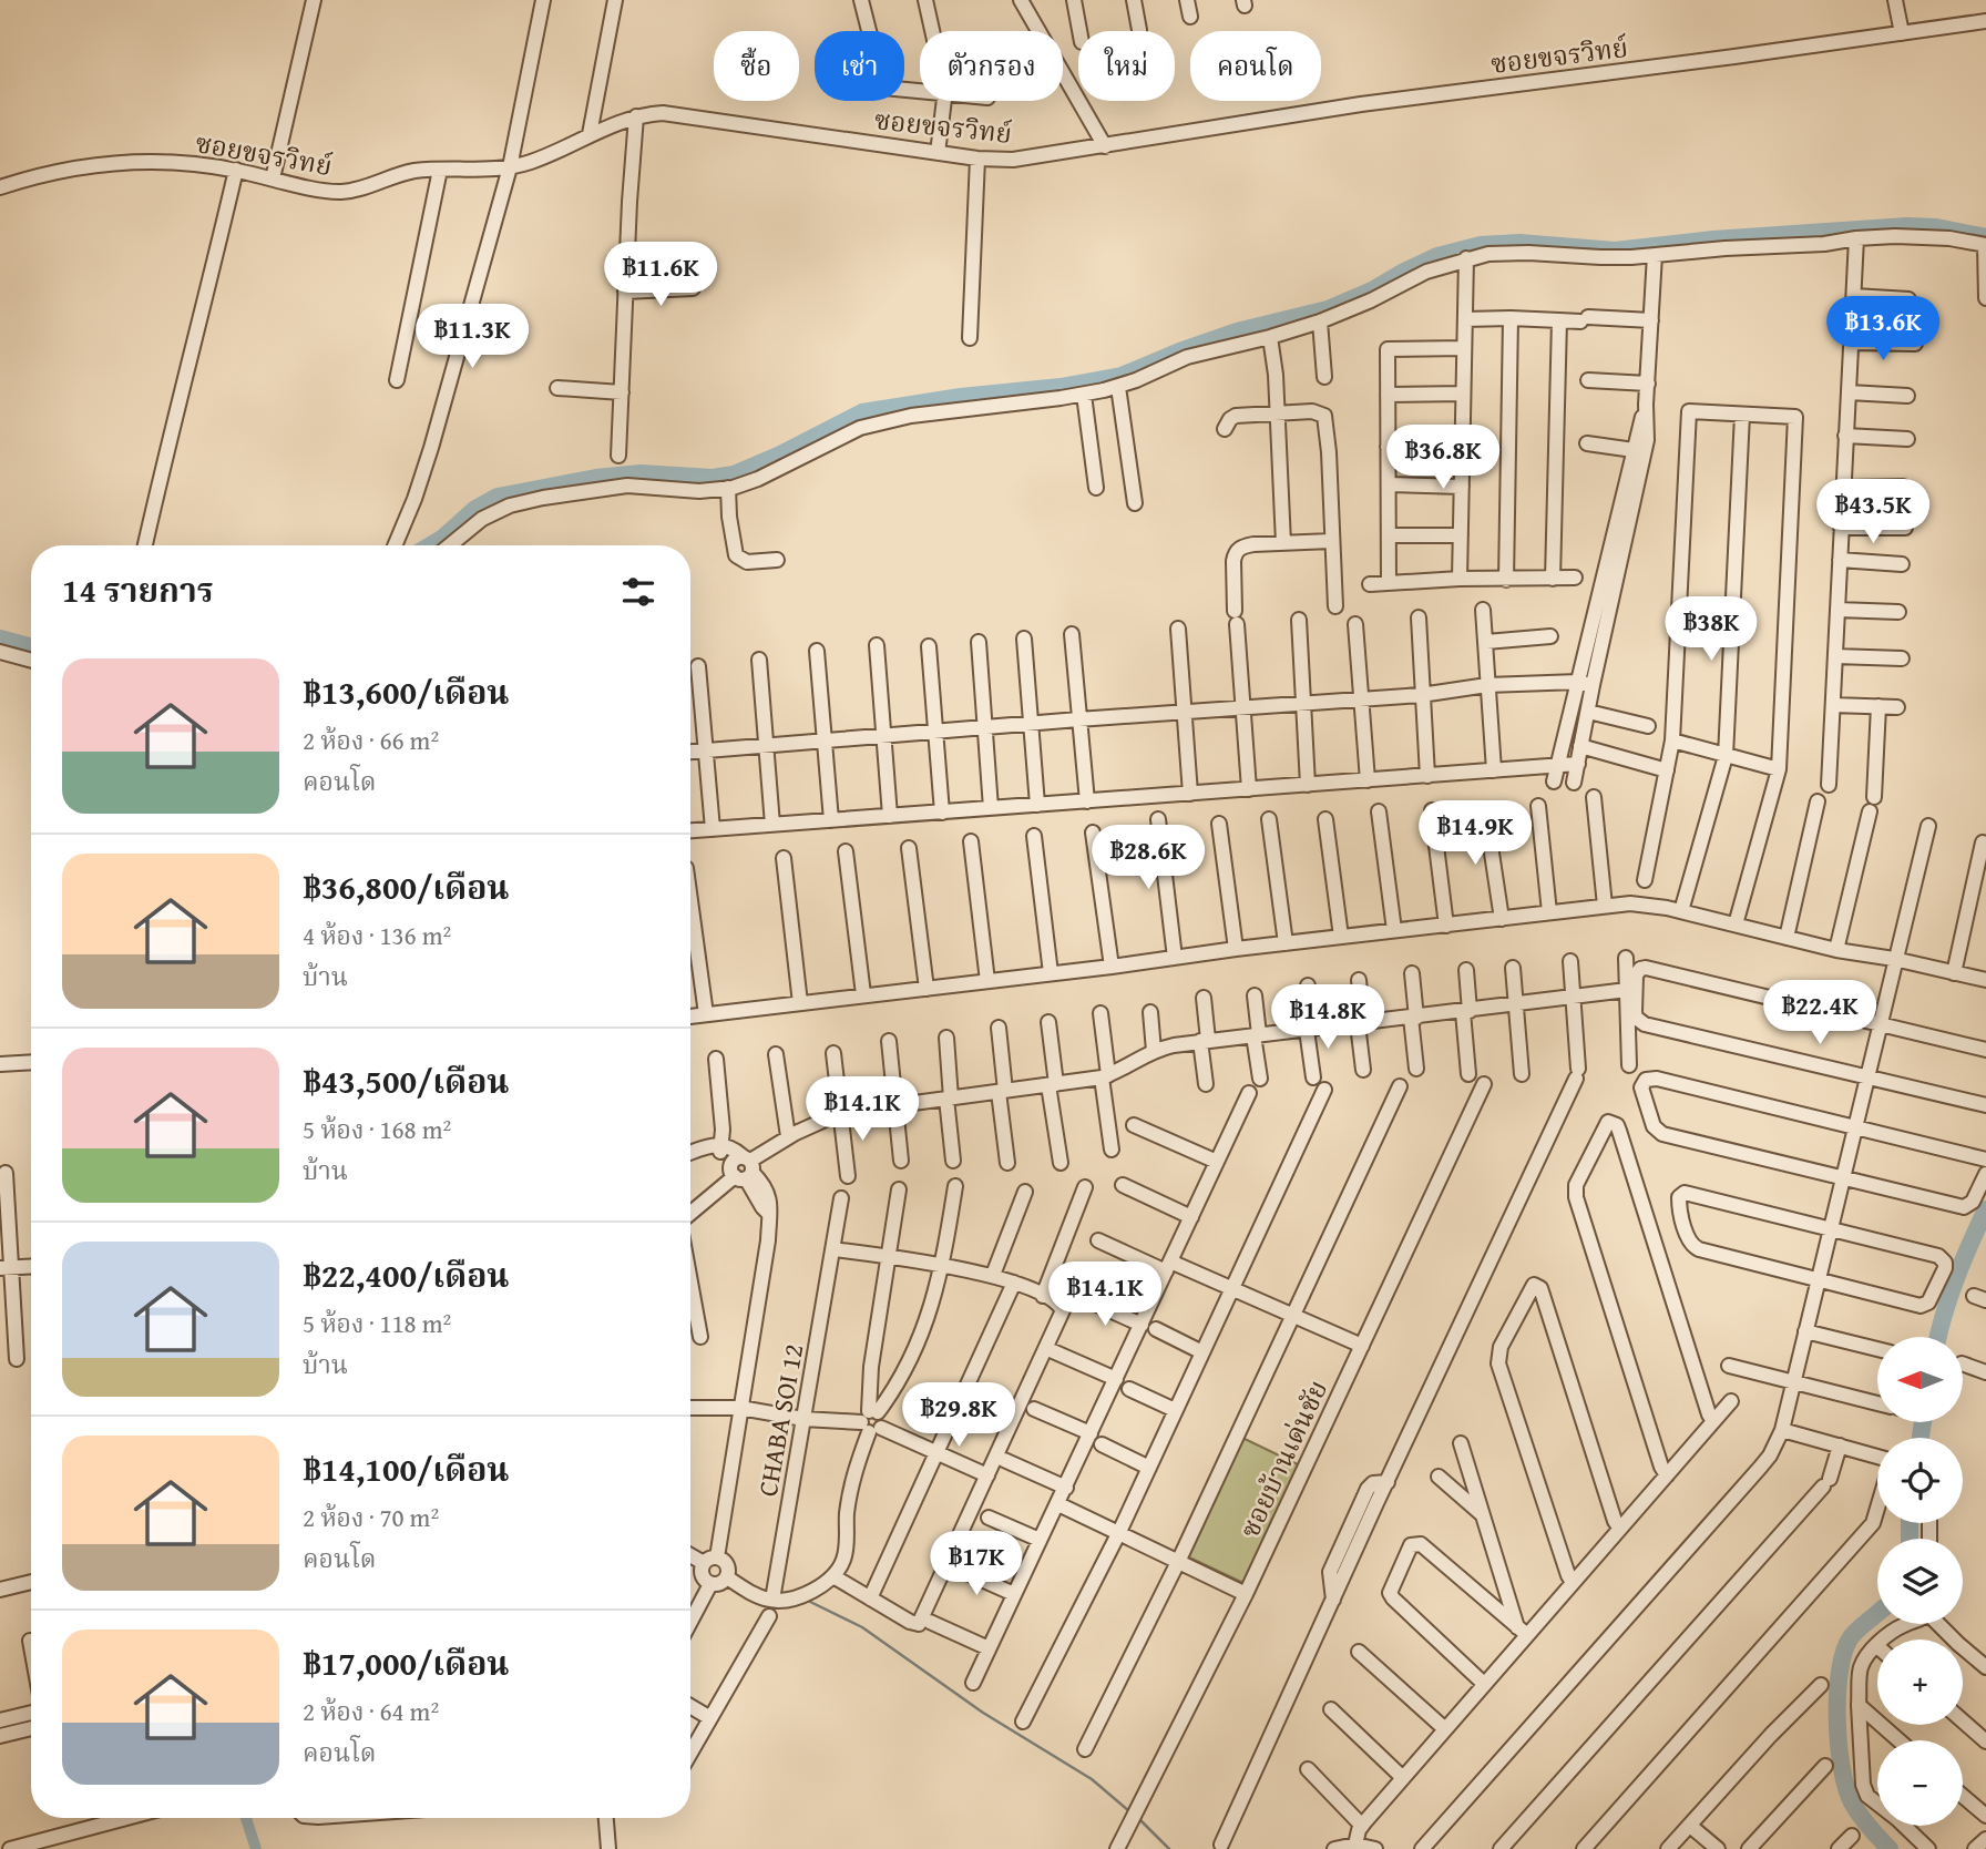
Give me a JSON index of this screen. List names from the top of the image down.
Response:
{
  "streets": {
    "street": ["ซอยขจรวิทย์", "CHABA SOI 12", "ซอยบ้านเด่นชัย"]
  },
  "north": "left",
  "page": {
    "chip": [
      "ซื้อ",
      "เช่า",
      "ตัวกรอง",
      "ใหม่",
      "คอนโด"
    ],
    "price": [
      "฿11.6K",
      "฿13.6K",
      "฿11.3K",
      "฿36.8K",
      "฿43.5K",
      "฿38K",
      "฿14.9K",
      "฿28.6K",
      "฿22.4K",
      "฿14.8K",
      "฿14.1K",
      "฿14.1K",
      "฿29.8K",
      "฿17K"
    ],
    "heading": "14 รายการ",
    "list": [
      {
        "name": "฿13,600/เดือน",
        "note": "2 ห้อง · 66 m² · คอนโด"
      },
      {
        "name": "฿36,800/เดือน",
        "note": "4 ห้อง · 136 m² · บ้าน"
      },
      {
        "name": "฿43,500/เดือน",
        "note": "5 ห้อง · 168 m² · บ้าน"
      },
      {
        "name": "฿22,400/เดือน",
        "note": "5 ห้อง · 118 m² · บ้าน"
      },
      {
        "name": "฿14,100/เดือน",
        "note": "2 ห้อง · 70 m² · คอนโด"
      },
      {
        "name": "฿17,000/เดือน",
        "note": "2 ห้อง · 64 m² · คอนโด"
      }
    ],
    "map_buttons": ["+", "−"]
  }
}
